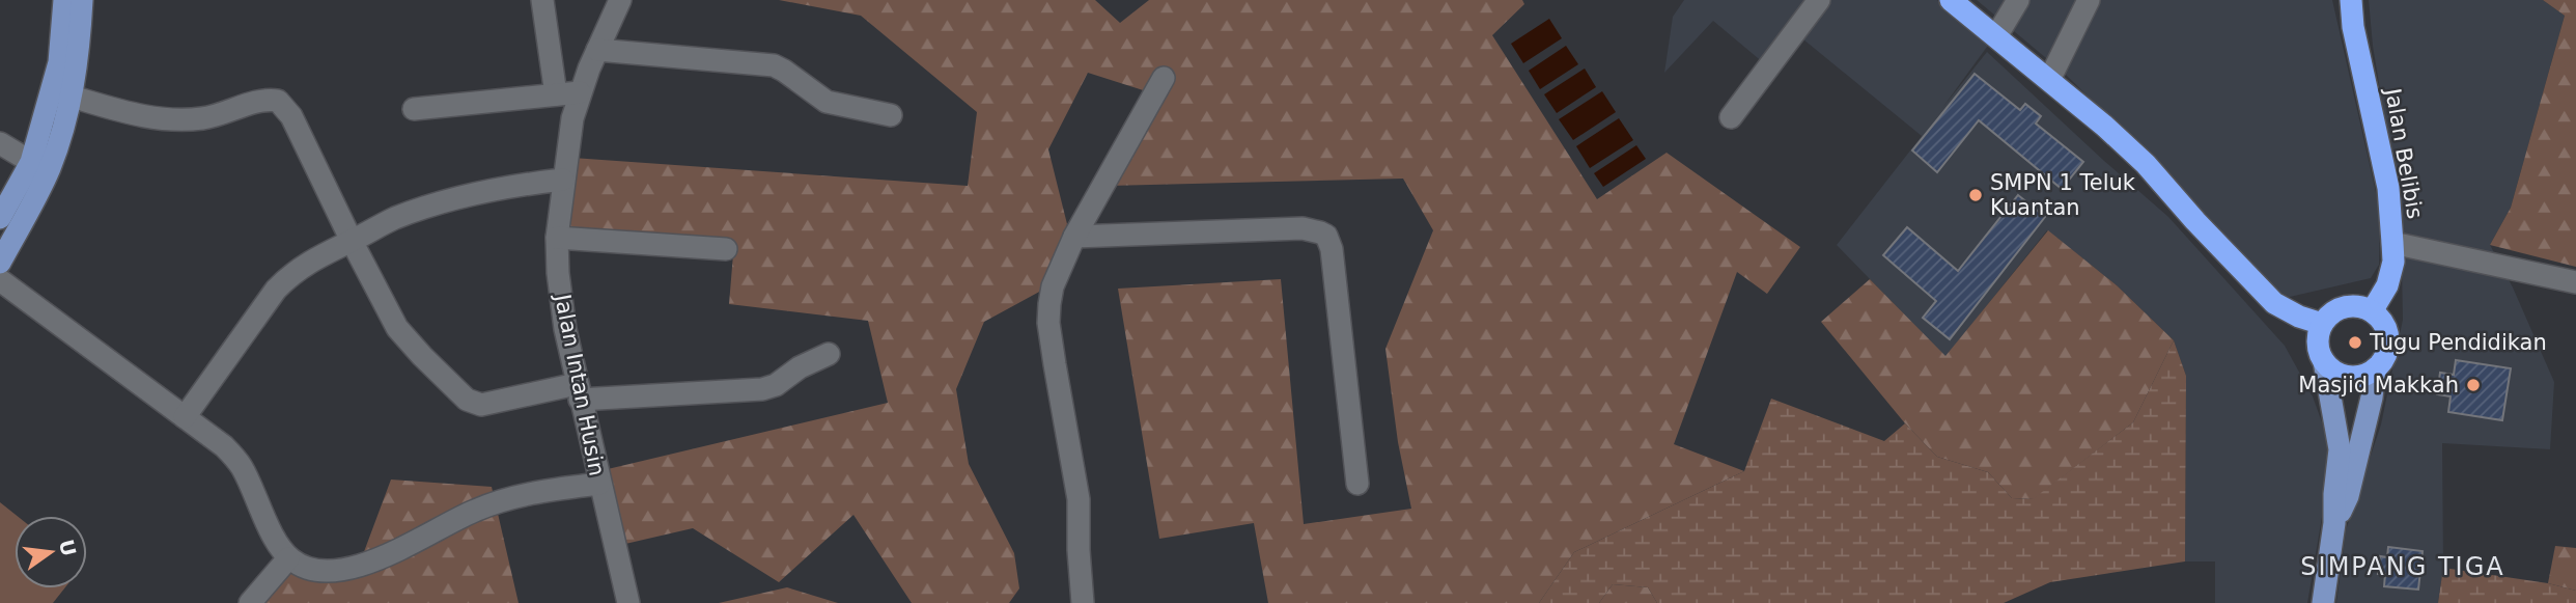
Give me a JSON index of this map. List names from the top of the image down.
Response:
{
  "streets": {
    "highway": ["Jalan Belibis"],
    "street": ["Jalan Intan Husin"]
  },
  "districts": ["SIMPANG TIGA"],
  "places": ["SMPN 1 Teluk Kuantan", "Tugu Pendidikan", "Masjid Makkah"],
  "north": "right"
}
